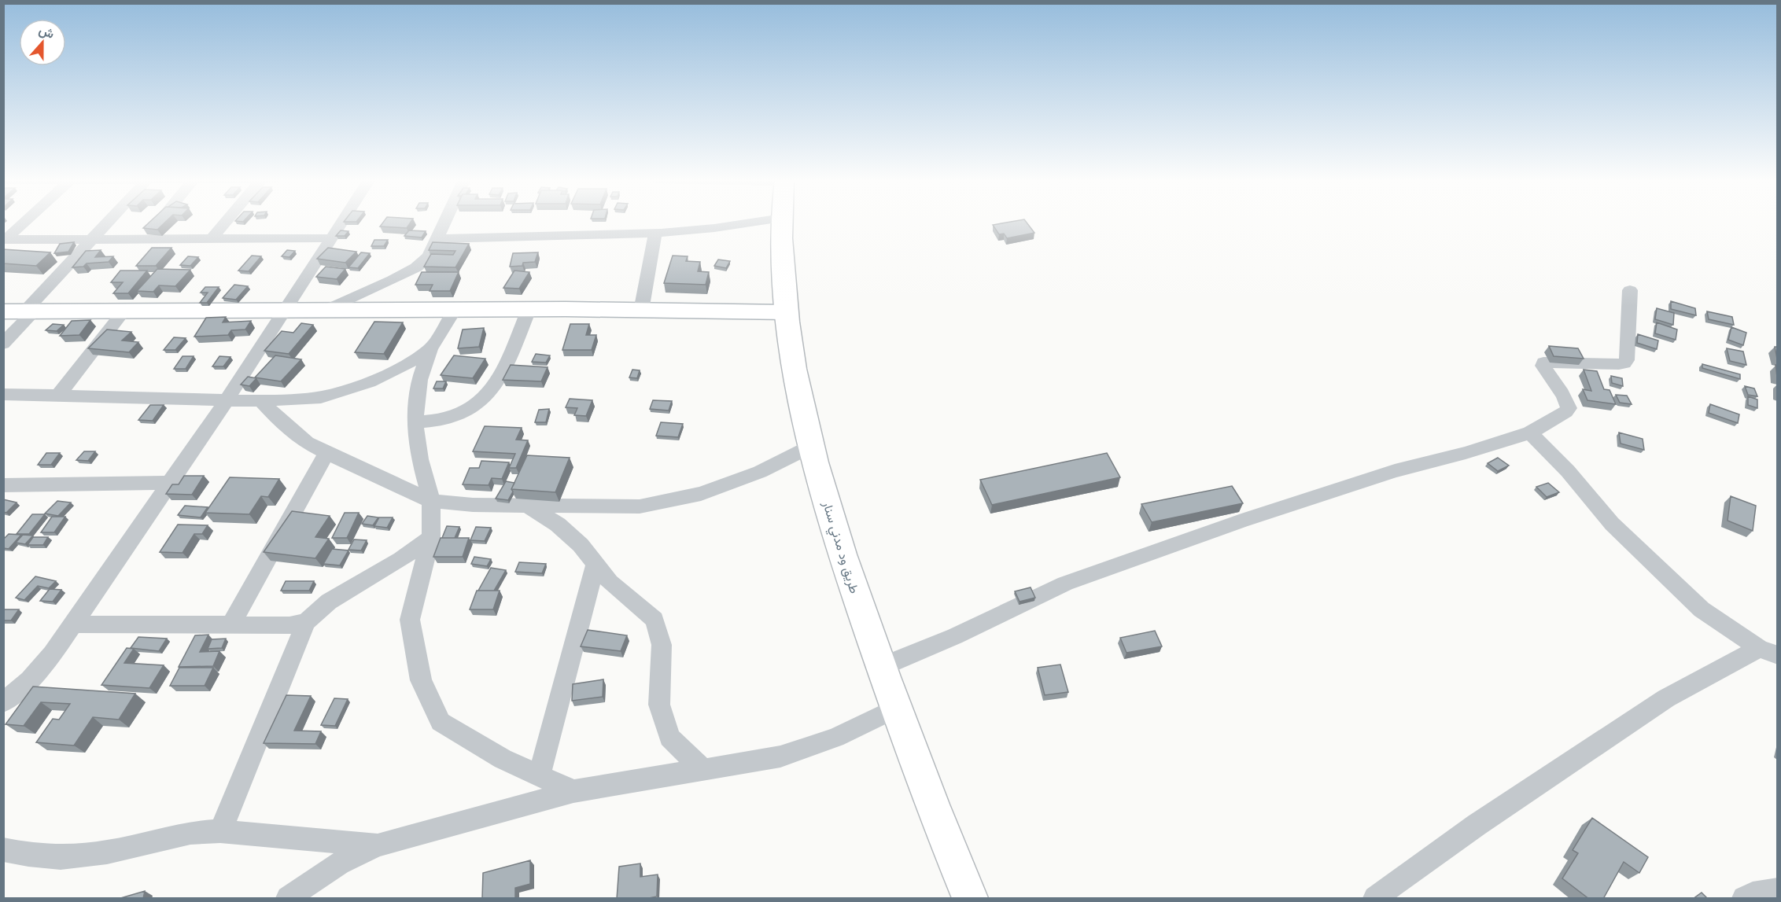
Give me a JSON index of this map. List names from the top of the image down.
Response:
{
  "streets": {
    "main road": ["طريق ود مدني سنار"]
  },
  "north": "top"
}
